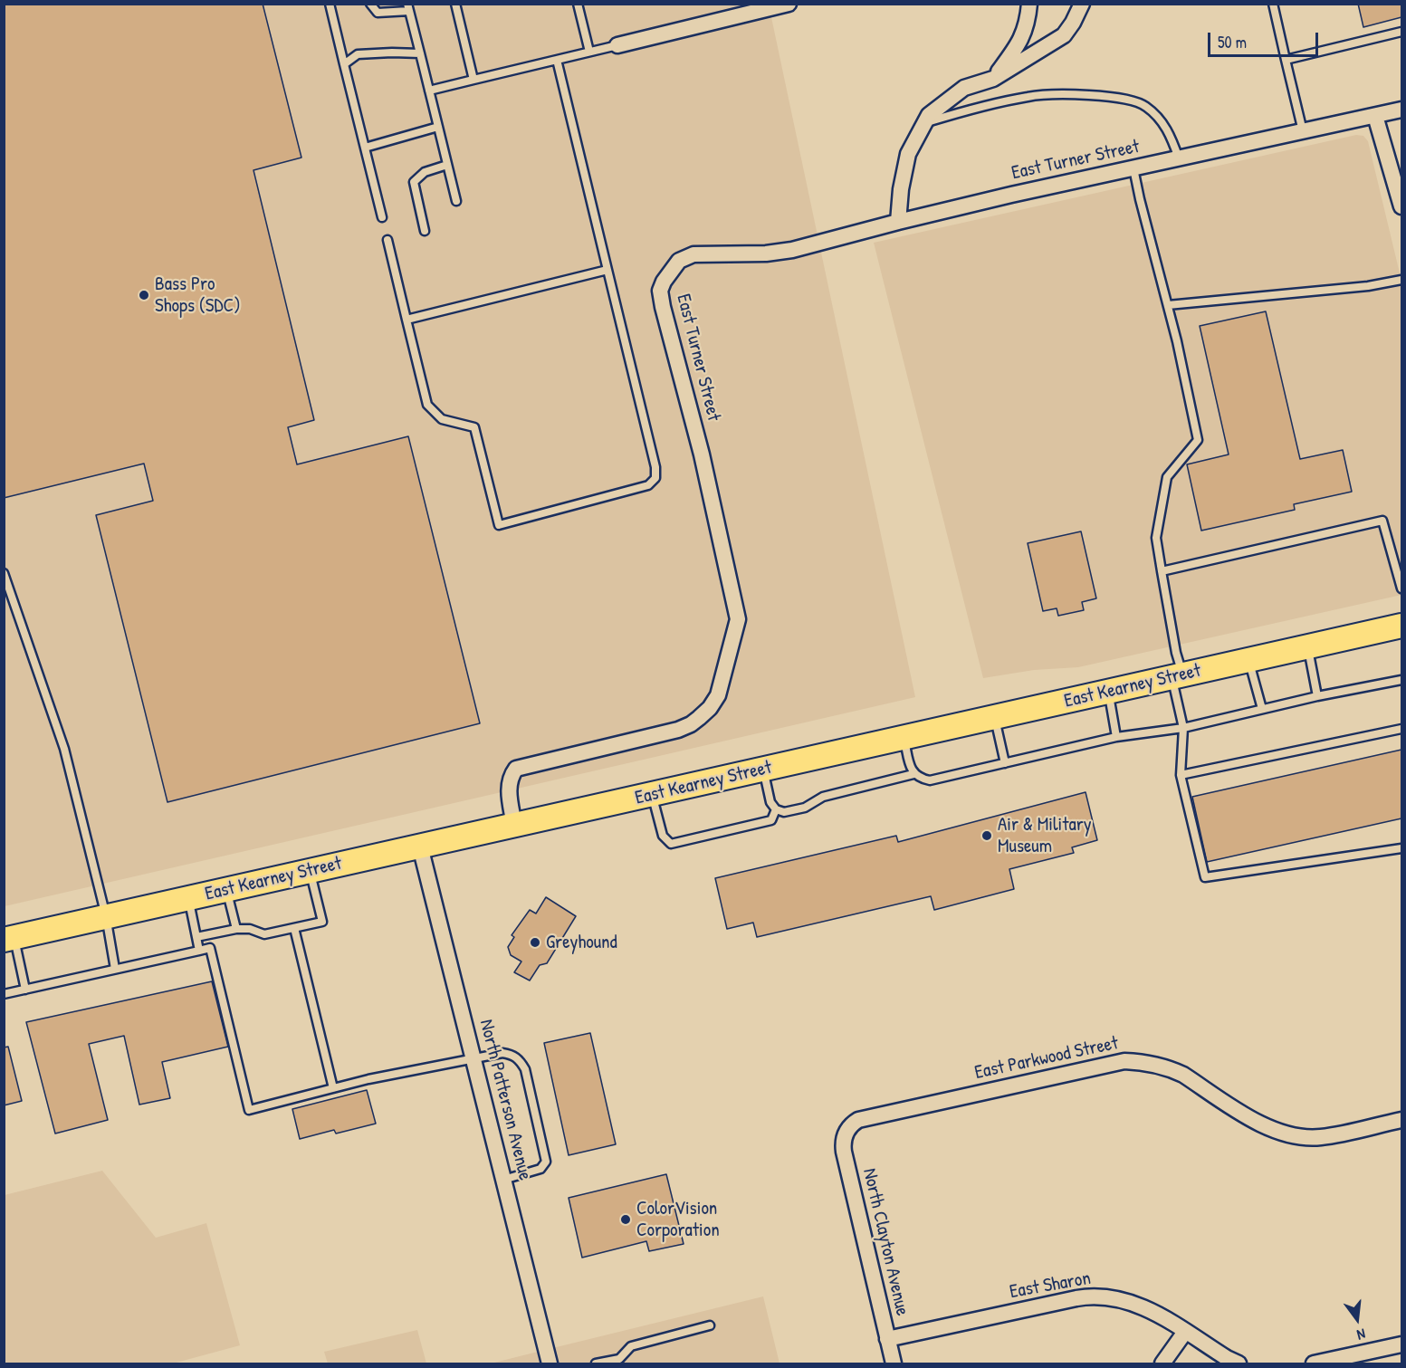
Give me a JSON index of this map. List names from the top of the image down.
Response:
{
  "streets": {
    "main road": ["East Kearney Street"],
    "street": [
      "East Turner Street",
      "East Parkwood Street",
      "North Patterson Avenue",
      "North Clayton Avenue",
      "East Sharon"
    ]
  },
  "crossings": [
    ["East Turner Street", "East Kearney Street"],
    ["East Kearney Street", "North Patterson Avenue"],
    ["East Parkwood Street", "North Clayton Avenue"],
    ["North Clayton Avenue", "East Sharon"]
  ],
  "places": [
    "Bass Pro Shops (SDC)",
    "Air & Military Museum",
    "Greyhound",
    "ColorVision Corporation"
  ],
  "scale_bar": "50 m",
  "north": "bottom"
}
